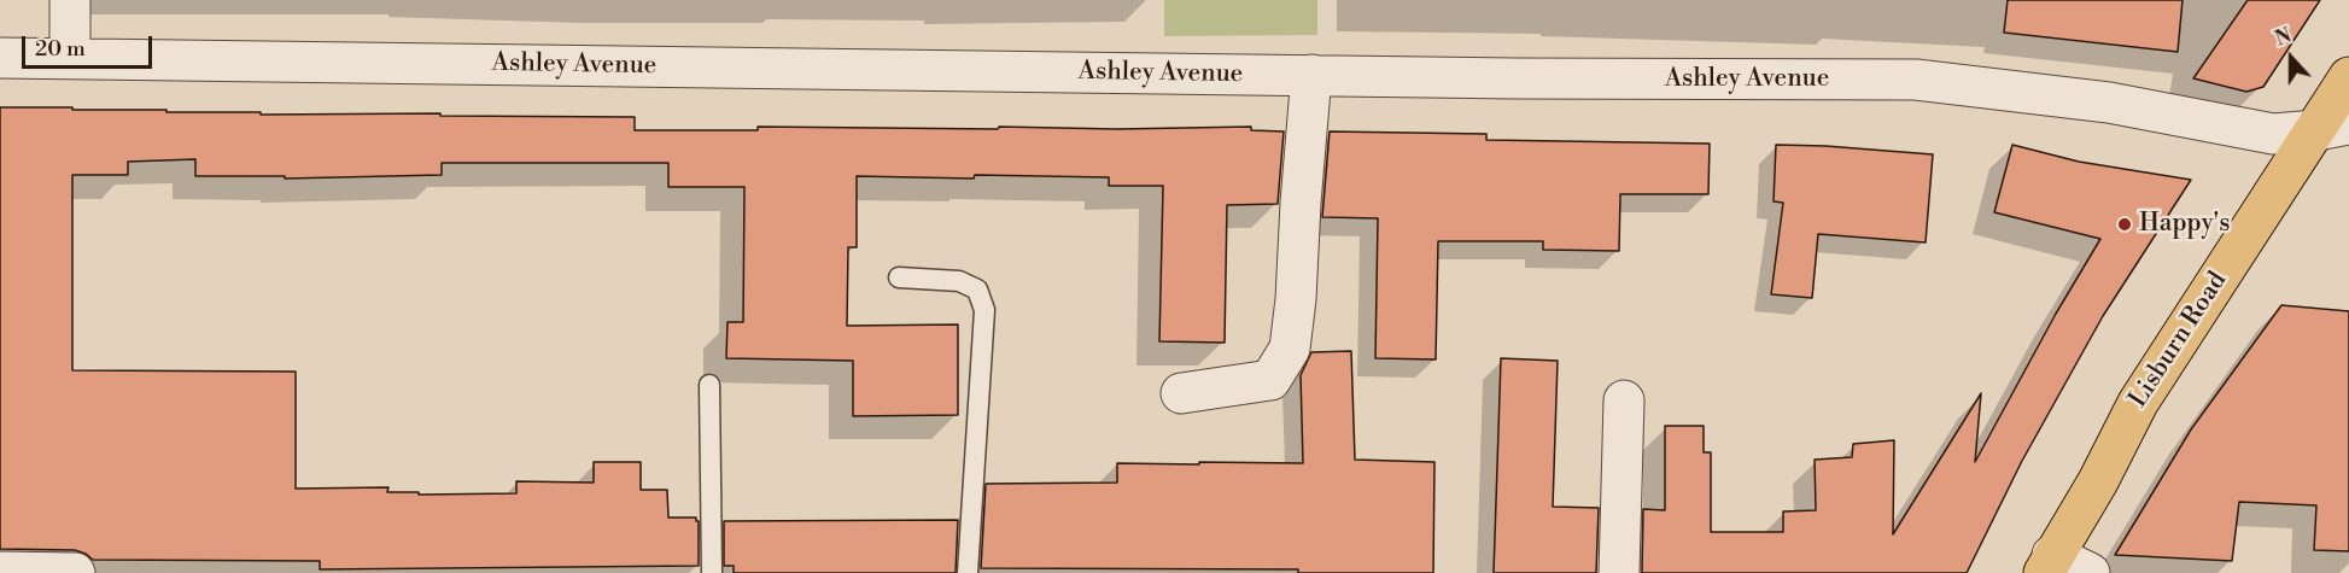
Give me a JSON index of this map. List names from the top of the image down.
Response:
{
  "streets": {
    "main road": ["Lisburn Road"],
    "street": ["Ashley Avenue"]
  },
  "crossings": [
    ["Ashley Avenue", "Lisburn Road"]
  ],
  "places": ["Happy's"],
  "scale_bar": "20 m",
  "north": "top"
}
